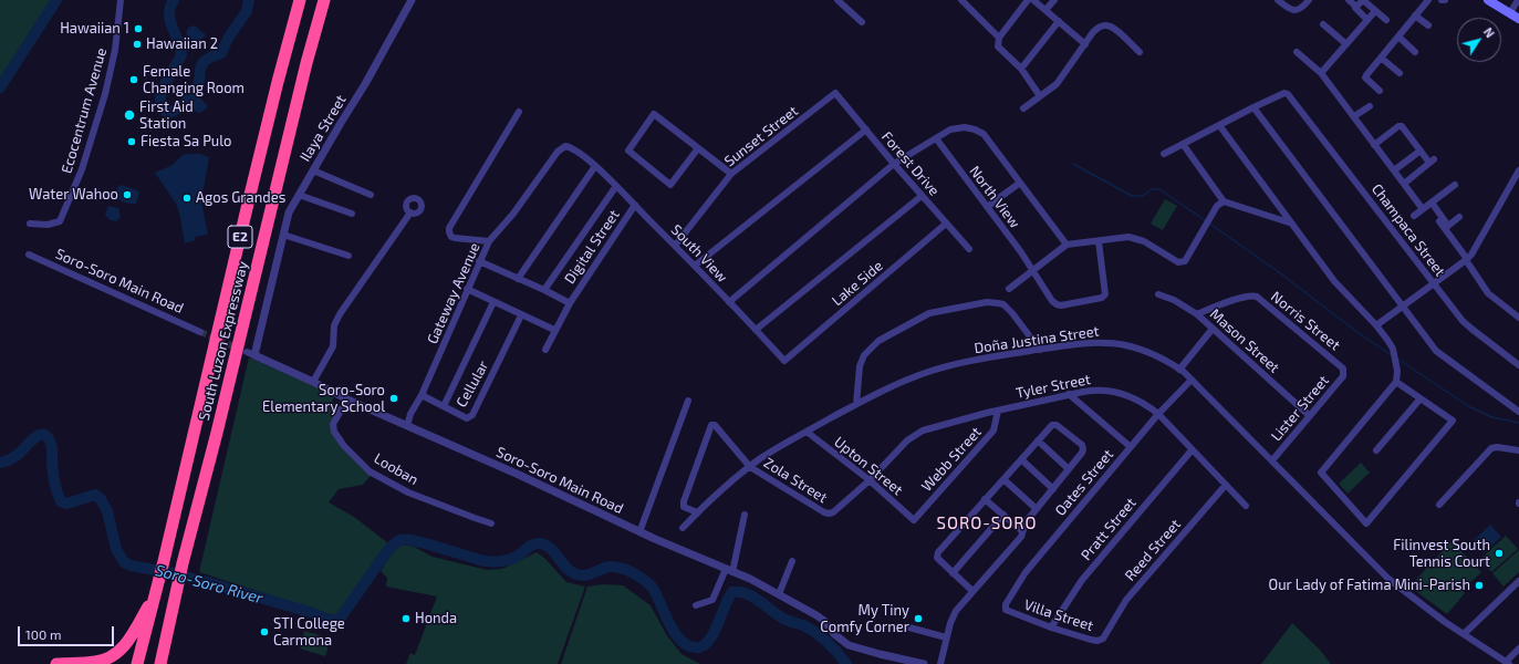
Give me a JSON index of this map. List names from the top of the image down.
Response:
{
  "streets": {
    "highway": ["E2", "South Luzon Expressway"],
    "street": [
      "Ecocentrum Avenue",
      "Ilaya Street",
      "Sunset Street",
      "Forest Drive",
      "North View",
      "Champaca Street",
      "Digital Street",
      "South View",
      "Soro-Soro Main Road",
      "Lake Side",
      "Gateway Avenue",
      "Norris Street",
      "Doña Justina Street",
      "Mason Street",
      "Cellular",
      "Tyler Street",
      "Lister Street",
      "Webb Street",
      "Upton Street",
      "Looban",
      "Zola Street",
      "Oates Street",
      "Pratt Street",
      "Reed Street",
      "Villa Street"
    ]
  },
  "crossings": [
    ["Ilaya Street", "Soro-Soro Main Road"],
    ["Sunset Street", "Forest Drive"],
    ["Sunset Street", "South View"],
    ["Forest Drive", "Lake Side"],
    ["Digital Street", "South View"],
    ["South View", "Lake Side"],
    ["South View", "Gateway Avenue"],
    ["Soro-Soro Main Road", "Gateway Avenue"],
    ["Soro-Soro Main Road", "Looban"],
    ["Gateway Avenue", "Cellular"],
    ["Norris Street", "Mason Street"],
    ["Norris Street", "Lister Street"],
    ["Doña Justina Street", "Lister Street"],
    ["Doña Justina Street", "Upton Street"],
    ["Doña Justina Street", "Zola Street"],
    ["Doña Justina Street", "Oates Street"],
    ["Mason Street", "Lister Street"],
    ["Tyler Street", "Webb Street"],
    ["Tyler Street", "Upton Street"],
    ["Tyler Street", "Zola Street"],
    ["Tyler Street", "Oates Street"],
    ["Tyler Street", "Pratt Street"],
    ["Tyler Street", "Reed Street"],
    ["Webb Street", "Upton Street"],
    ["Upton Street", "Zola Street"],
    ["Oates Street", "Villa Street"],
    ["Pratt Street", "Villa Street"],
    ["Reed Street", "Villa Street"]
  ],
  "districts": ["SORO-SORO"],
  "water": ["Soro-Soro River"],
  "places": [
    "Hawaiian 1",
    "Hawaiian 2",
    "Female Changing Room",
    "First Aid Station",
    "Fiesta Sa Pulo",
    "Water Wahoo",
    "Agos Grandes",
    "Soro-Soro Elementary School",
    "Filinvest South Tennis Court",
    "Our Lady of Fatima Mini-Parish",
    "Honda",
    "My Tiny Comfy Corner",
    "STI College Carmona"
  ],
  "scale_bar": "100 m",
  "north": "top right"
}
